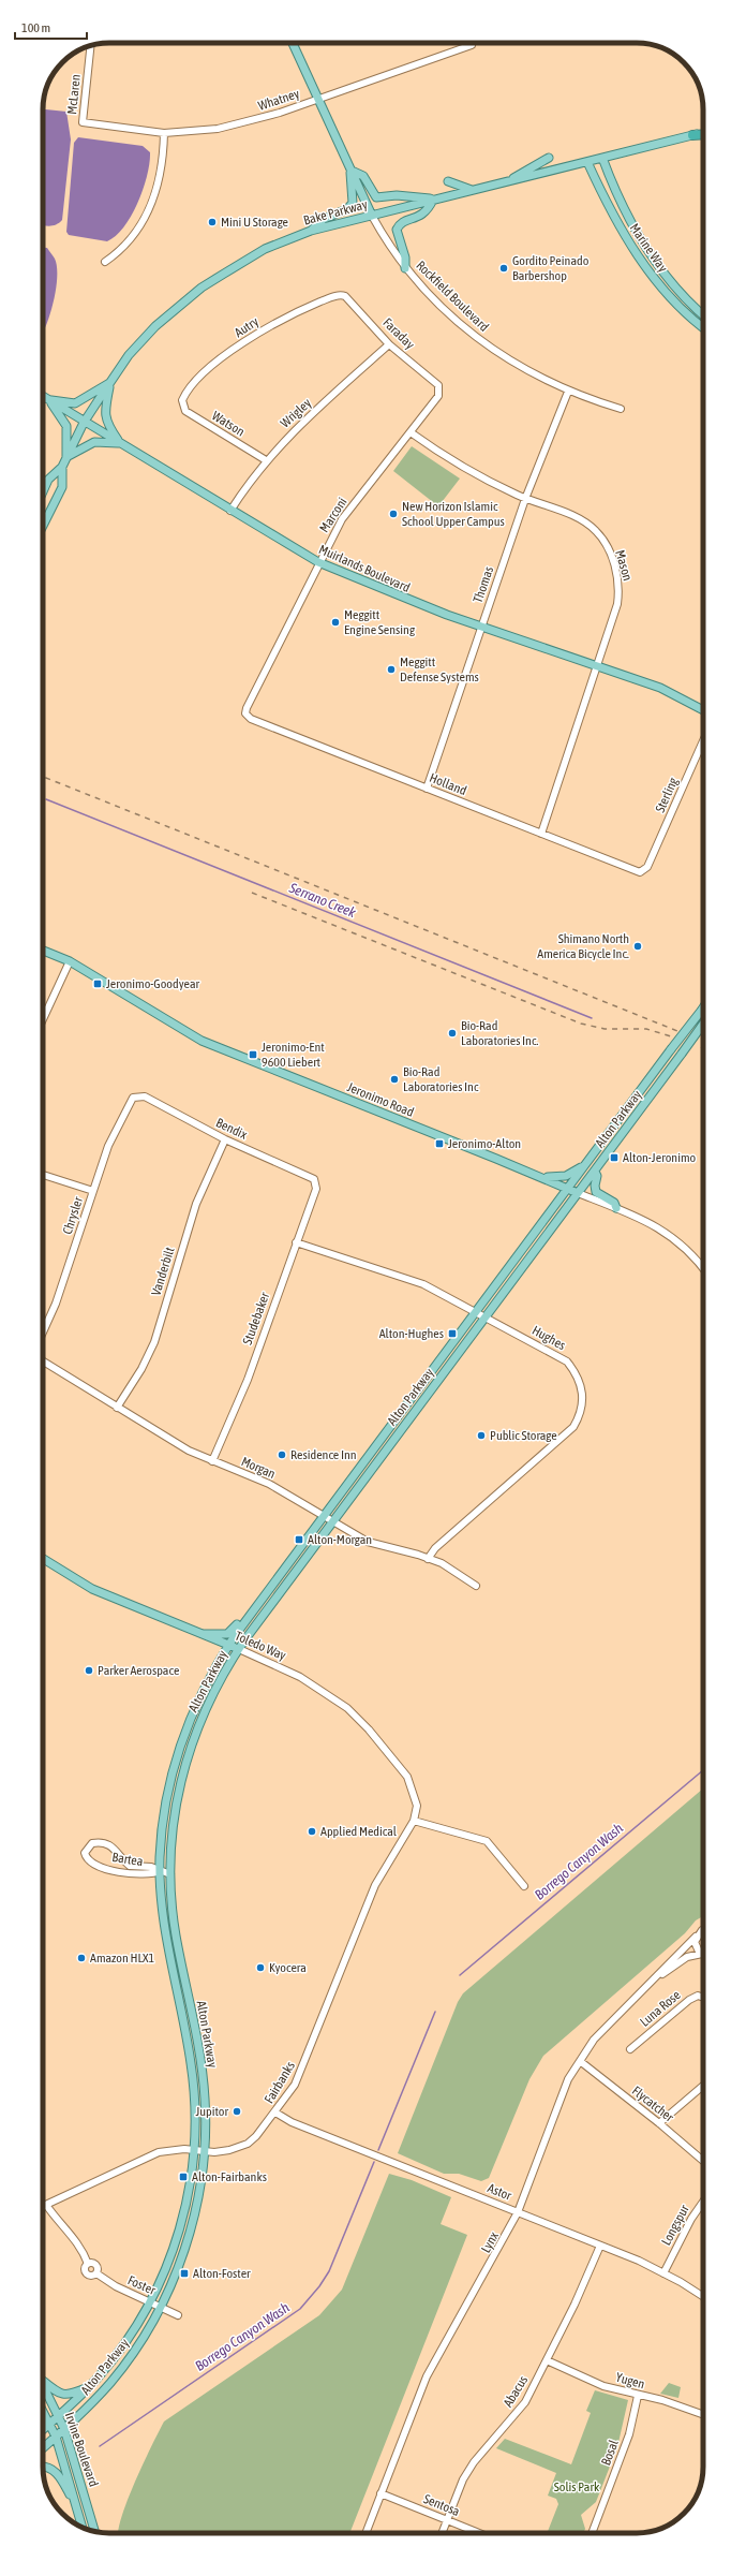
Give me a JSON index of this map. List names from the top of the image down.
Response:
{
  "streets": {
    "main road": [
      "Bake Parkway",
      "Marine Way",
      "Rockfield Boulevard",
      "Muirlands Boulevard",
      "Jeronimo Road",
      "Alton Parkway",
      "Toledo Way",
      "Irvine Boulevard"
    ],
    "street": [
      "McLaren",
      "Whatney",
      "Autry",
      "Faraday",
      "Wrigley",
      "Watson",
      "Marconi",
      "Mason",
      "Thomas",
      "Holland",
      "Sterling",
      "Bendix",
      "Chrysler",
      "Vanderbilt",
      "Studebaker",
      "Hughes",
      "Morgan",
      "Bartea",
      "Luna Rose",
      "Fairbanks",
      "Flycatcher",
      "Astor",
      "Longspur",
      "Lynx",
      "Foster",
      "Yugen",
      "Abacus",
      "Bosal",
      "Sentosa"
    ]
  },
  "crossings": [
    ["McLaren", "Whatney"],
    ["Whatney", "Rockfield Boulevard"],
    ["Bake Parkway", "Marine Way"],
    ["Bake Parkway", "Rockfield Boulevard"],
    ["Bake Parkway", "Muirlands Boulevard"],
    ["Rockfield Boulevard", "Thomas"],
    ["Autry", "Faraday"],
    ["Autry", "Watson"],
    ["Faraday", "Wrigley"],
    ["Faraday", "Marconi"],
    ["Wrigley", "Watson"],
    ["Wrigley", "Muirlands Boulevard"],
    ["Marconi", "Mason"],
    ["Marconi", "Muirlands Boulevard"],
    ["Marconi", "Holland"],
    ["Mason", "Muirlands Boulevard"],
    ["Mason", "Thomas"],
    ["Mason", "Holland"],
    ["Muirlands Boulevard", "Thomas"],
    ["Thomas", "Holland"],
    ["Holland", "Sterling"],
    ["Jeronimo Road", "Alton Parkway"],
    ["Alton Parkway", "Hughes"],
    ["Alton Parkway", "Morgan"],
    ["Alton Parkway", "Toledo Way"],
    ["Alton Parkway", "Bartea"],
    ["Alton Parkway", "Fairbanks"],
    ["Alton Parkway", "Foster"],
    ["Alton Parkway", "Irvine Boulevard"],
    ["Bendix", "Chrysler"],
    ["Bendix", "Vanderbilt"],
    ["Bendix", "Studebaker"],
    ["Vanderbilt", "Morgan"],
    ["Studebaker", "Hughes"],
    ["Studebaker", "Morgan"],
    ["Hughes", "Morgan"],
    ["Toledo Way", "Fairbanks"],
    ["Fairbanks", "Astor"],
    ["Flycatcher", "Lynx"],
    ["Astor", "Longspur"],
    ["Astor", "Lynx"],
    ["Astor", "Abacus"],
    ["Lynx", "Sentosa"],
    ["Yugen", "Abacus"],
    ["Yugen", "Bosal"],
    ["Abacus", "Sentosa"]
  ],
  "water": ["Serrano Creek", "Borrego Canyon Wash"],
  "parks": ["Solis Park"],
  "places": {
    "other": [
      "Mini U Storage",
      "Gordito Peinado Barbershop",
      "New Horizon Islamic School Upper Campus",
      "Meggitt Engine Sensing",
      "Meggitt Defense Systems",
      "Shimano North America Bicycle Inc.",
      "Bio-Rad Laboratories Inc.",
      "Bio-Rad Laboratories Inc",
      "Public Storage",
      "Residence Inn",
      "Parker Aerospace",
      "Applied Medical",
      "Amazon HLX1",
      "Kyocera",
      "Jupitor"
    ],
    "transit": [
      "Jeronimo-Goodyear",
      "Jeronimo-Ent 9600 Liebert",
      "Jeronimo-Alton",
      "Alton-Jeronimo",
      "Alton-Hughes",
      "Alton-Morgan",
      "Alton-Fairbanks",
      "Alton-Foster"
    ]
  },
  "scale_bar": "100 m"
}
